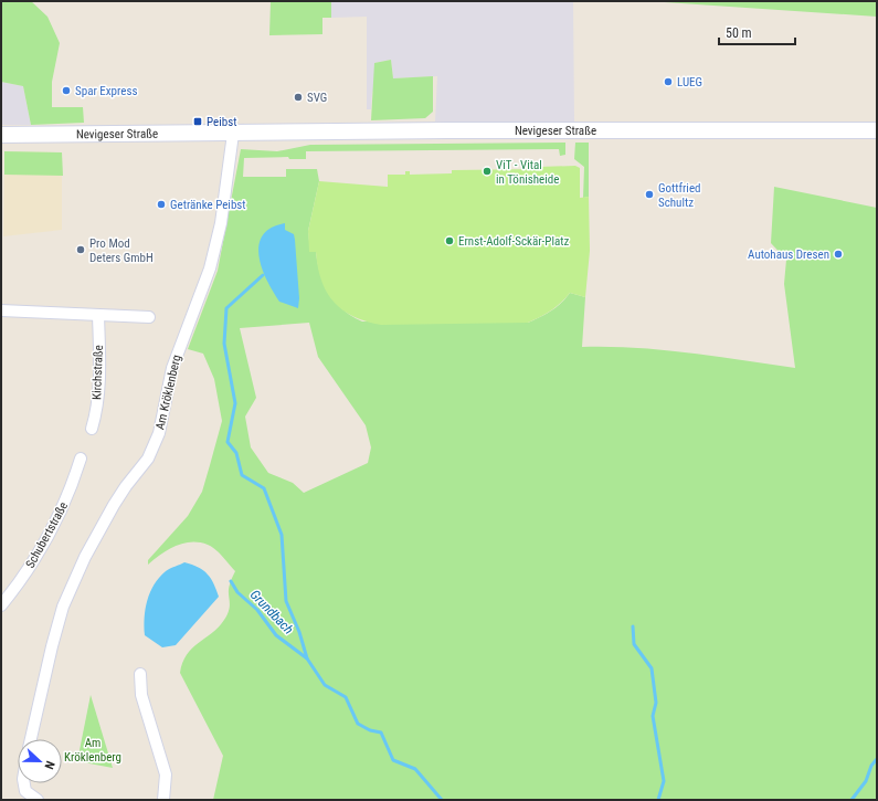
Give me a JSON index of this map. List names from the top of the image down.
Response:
{
  "streets": {
    "main road": ["Nevigeser Straße"],
    "street": ["Kirchstraße", "Am Kröklenberg", "Schubertstraße"]
  },
  "crossings": [
    ["Nevigeser Straße", "Am Kröklenberg"]
  ],
  "water": ["Grundbach"],
  "parks": ["Am Kröklenberg"],
  "places": {
    "other": [
      "LUEG",
      "Spar Express",
      "SVG",
      "ViT - Vital in Tönisheide",
      "Gottfried Schultz",
      "Getränke Peibst",
      "Ernst-Adolf-Sckär-Platz",
      "Pro Mod Deters GmbH",
      "Autohaus Dresen"
    ],
    "transit": ["Peibst"]
  },
  "scale_bar": "50 m",
  "north": "right"
}
